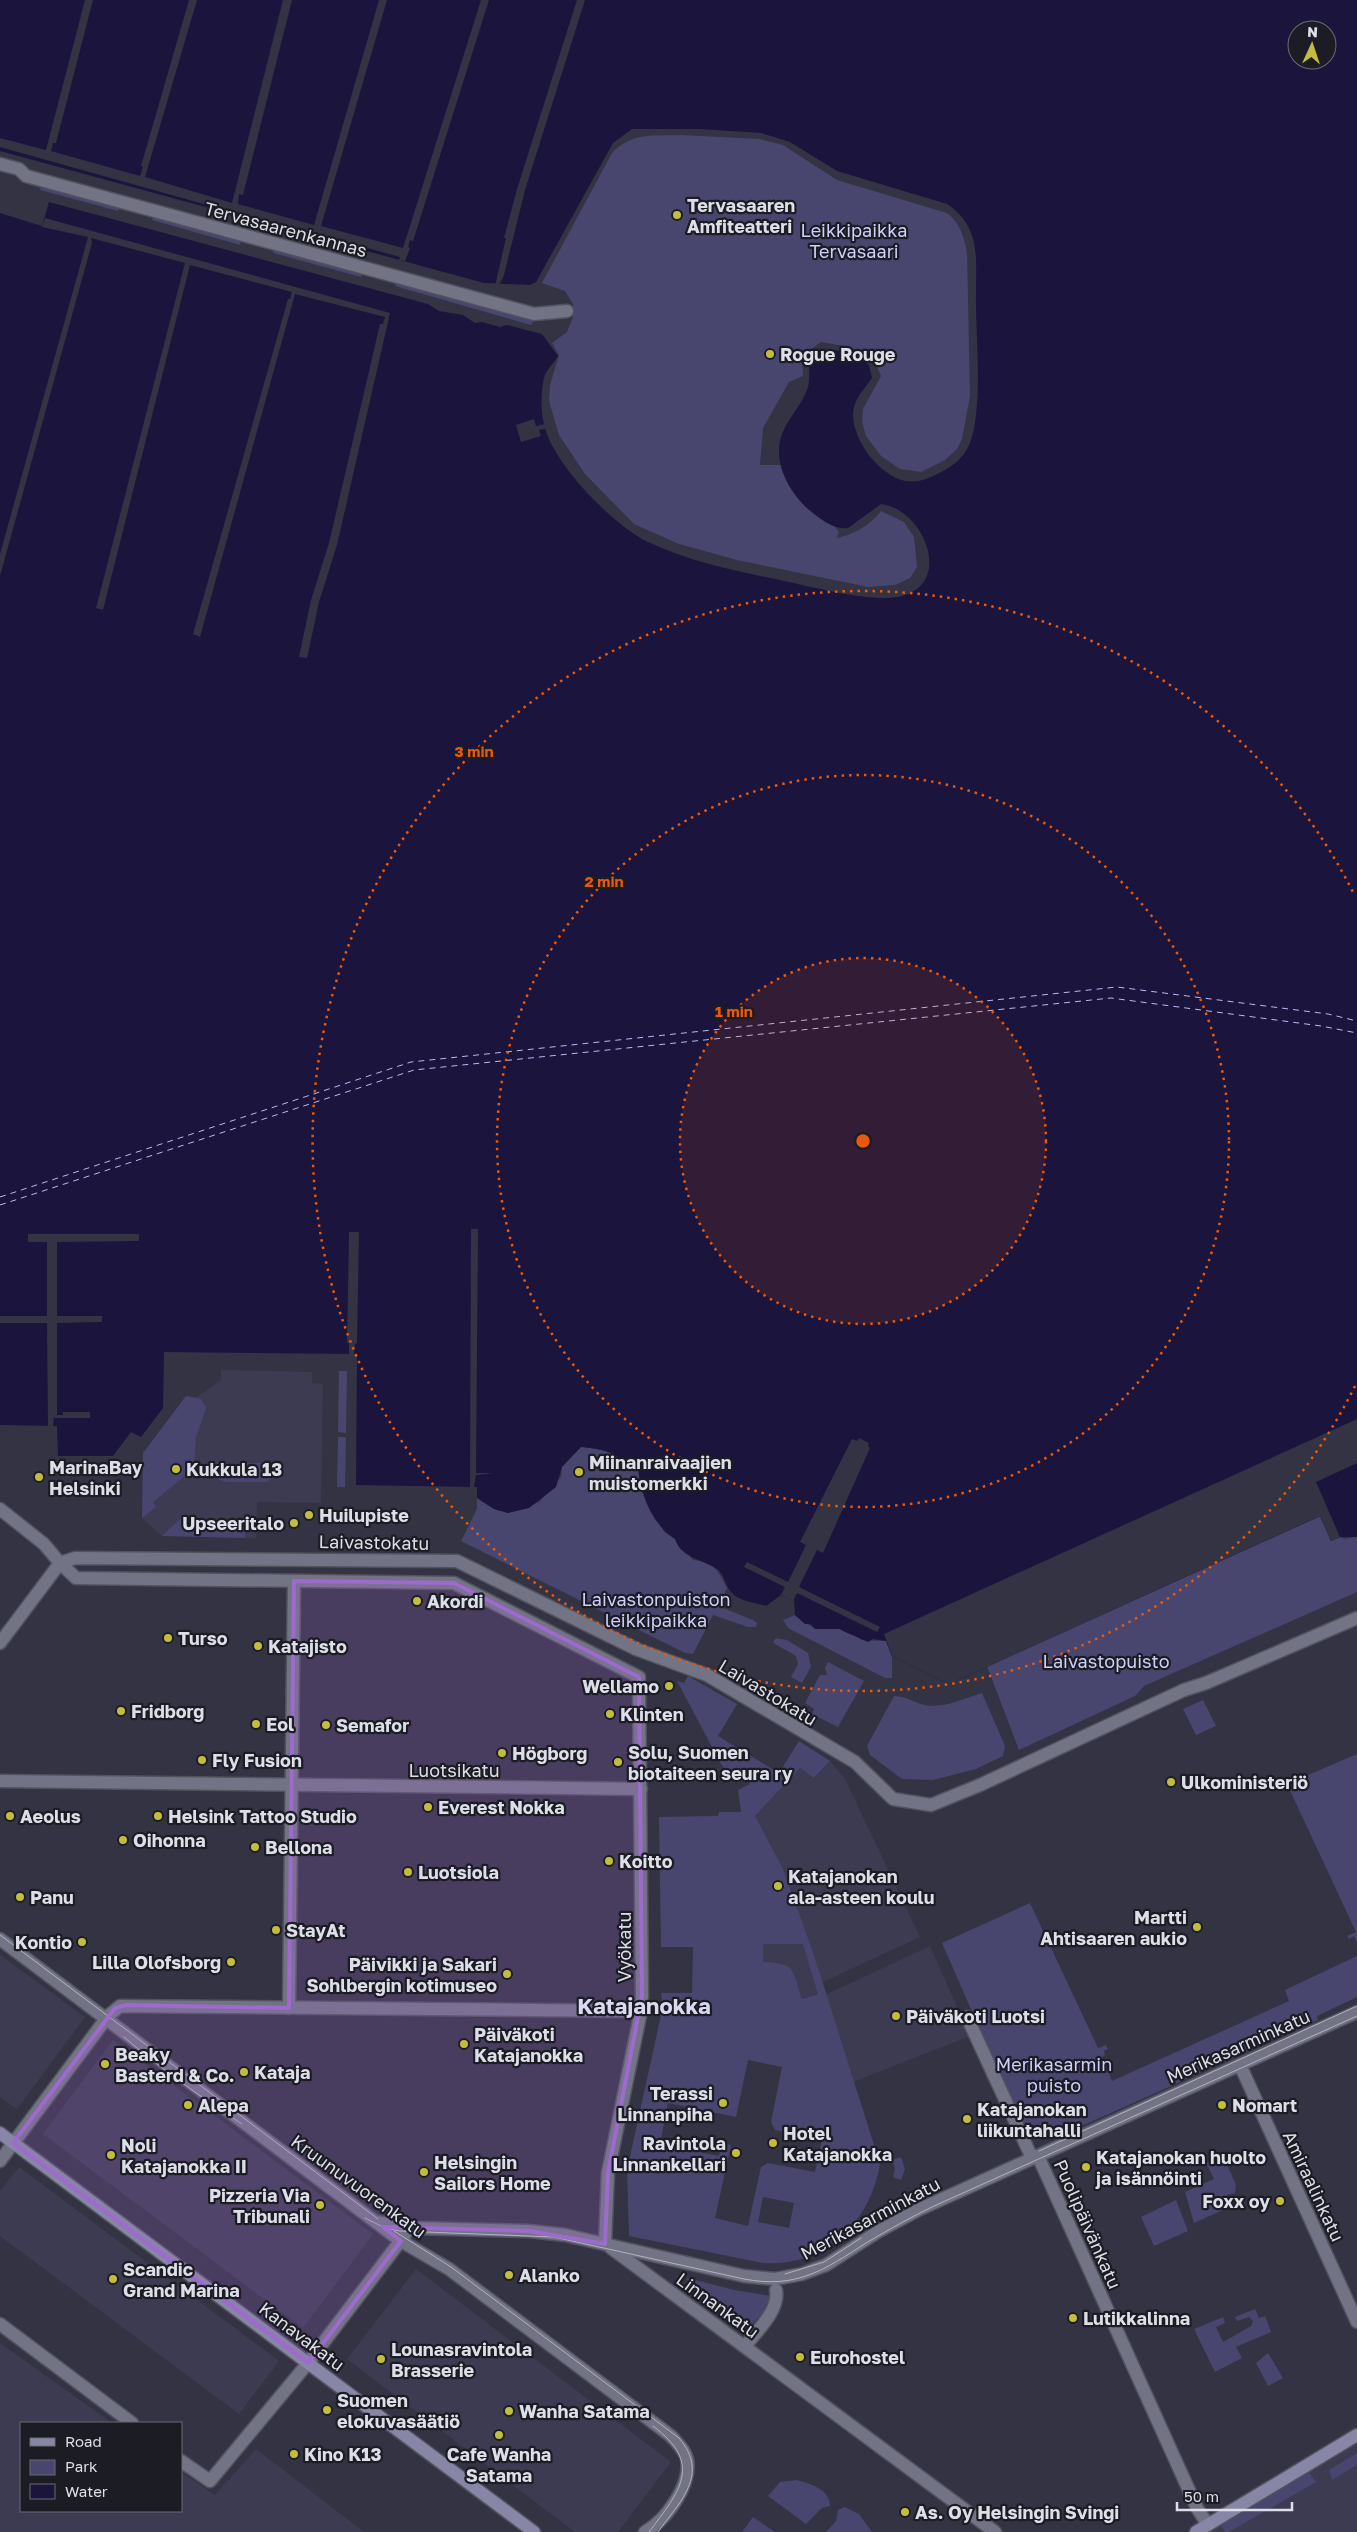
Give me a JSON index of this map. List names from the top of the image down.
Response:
{
  "streets": {
    "main road": ["Kanavakatu"],
    "street": [
      "Tervasaarenkannas",
      "Laivastokatu",
      "Luotsikatu",
      "Vyökatu",
      "Merikasarminkatu",
      "Kruunuvuorenkatu",
      "Amiraalinkatu",
      "Puolipäivänkatu",
      "Linnankatu"
    ]
  },
  "crossings": [
    ["Luotsikatu", "Vyökatu"],
    ["Vyökatu", "Merikasarminkatu"],
    ["Vyökatu", "Linnankatu"],
    ["Merikasarminkatu", "Amiraalinkatu"],
    ["Merikasarminkatu", "Puolipäivänkatu"],
    ["Merikasarminkatu", "Linnankatu"],
    ["Kruunuvuorenkatu", "Linnankatu"]
  ],
  "districts": ["Katajanokka"],
  "parks": [
    "Leikkipaikka Tervasaari",
    "Laivastonpuiston leikkipaikka",
    "Laivastopuisto",
    "Merikasarmin puisto"
  ],
  "places": [
    "Tervasaaren Amfiteatteri",
    "Rogue Rouge",
    "Kukkula 13",
    "Miinanraivaajien muistomerkki",
    "MarinaBay Helsinki",
    "Huilupiste",
    "Upseeritalo",
    "Akordi",
    "Turso",
    "Katajisto",
    "Wellamo",
    "Fridborg",
    "Klinten",
    "Eol",
    "Semafor",
    "Högborg",
    "Fly Fusion",
    "Solu, Suomen biotaiteen seura ry",
    "Ulkoministeriö",
    "Everest Nokka",
    "Aeolus",
    "Helsink Tattoo Studio",
    "Oihonna",
    "Bellona",
    "Koitto",
    "Luotsiola",
    "Katajanokan ala-asteen koulu",
    "Panu",
    "Martti Ahtisaaren aukio",
    "StayAt",
    "Kontio",
    "Lilla Olofsborg",
    "Päivikki ja Sakari Sohlbergin kotimuseo",
    "Päiväkoti Luotsi",
    "Päiväkoti Katajanokka",
    "Beaky Basterd & Co.",
    "Kataja",
    "Terassi Linnanpiha",
    "Alepa",
    "Nomart",
    "Katajanokan liikuntahalli",
    "Hotel Katajanokka",
    "Ravintola Linnankellari",
    "Noli Katajanokka II",
    "Katajanokan huolto ja isännöinti",
    "Helsingin Sailors Home",
    "Foxx oy",
    "Pizzeria Via Tribunali",
    "Alanko",
    "Scandic Grand Marina",
    "Lutikkalinna",
    "Eurohostel",
    "Lounasravintola Brasserie",
    "Suomen elokuvasäätiö",
    "Wanha Satama",
    "Cafe Wanha Satama",
    "Kino K13",
    "As. Oy Helsingin Svingi"
  ],
  "legend": ["Road", "Park", "Water"],
  "scale_bar": "50 m",
  "north": "top",
  "rings": ["3 min", "2 min", "1 min"]
}
